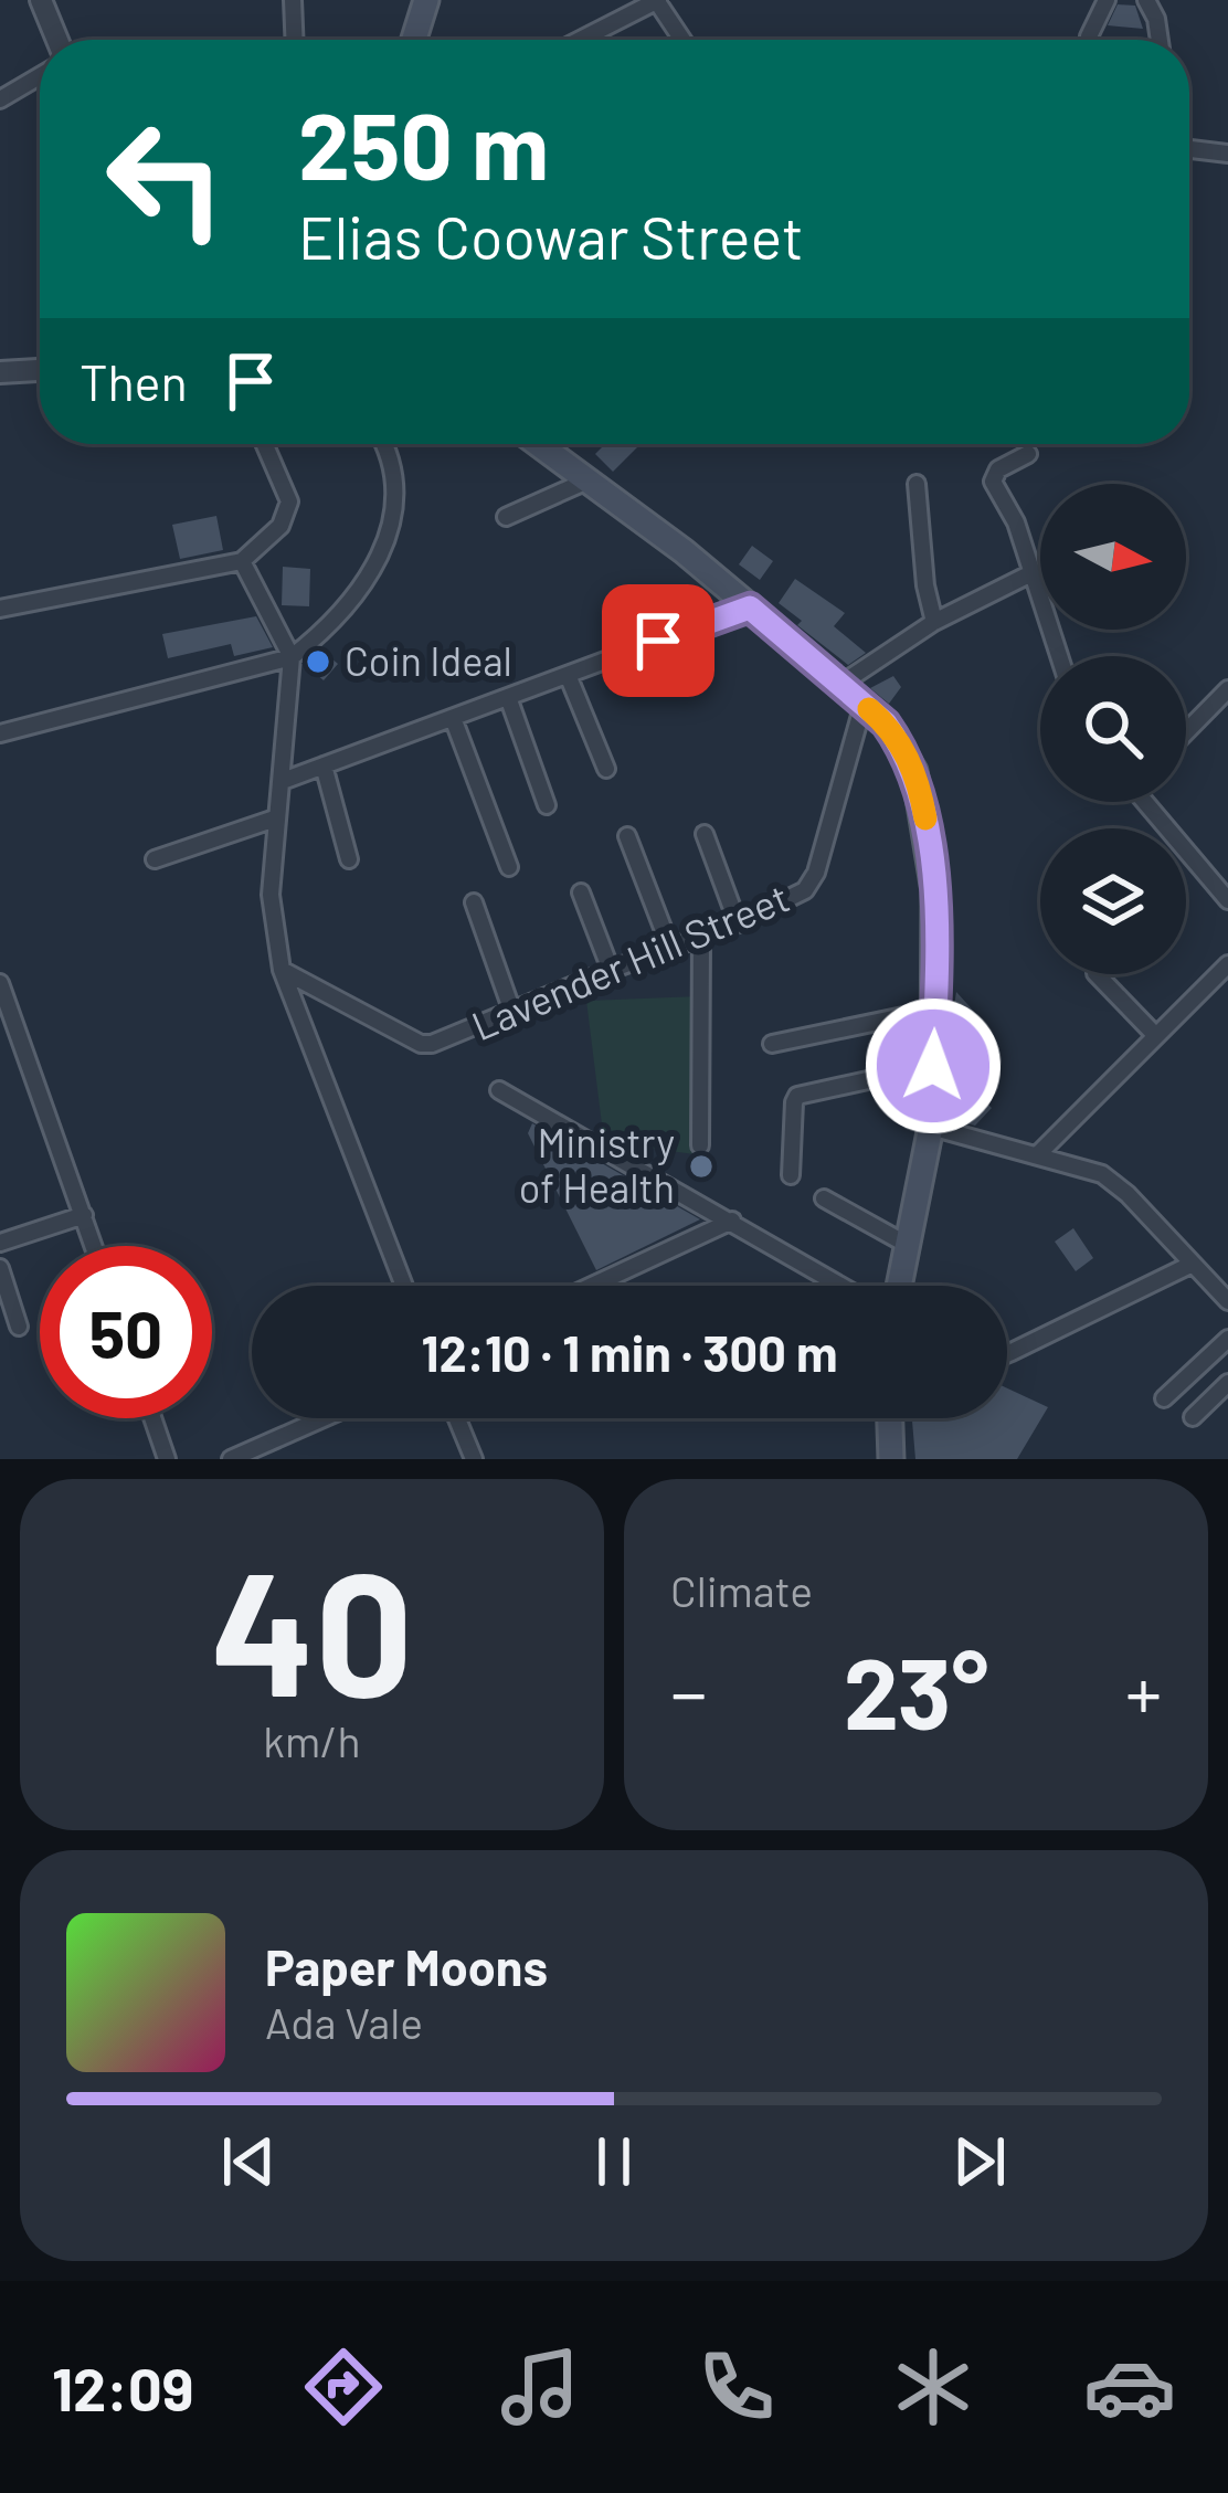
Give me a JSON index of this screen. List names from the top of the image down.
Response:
{
  "streets": {
    "street": ["Lavender Hill Street"]
  },
  "places": ["Coin Ideal", "Ministry of Health"],
  "north": "right",
  "page": {
    "turn": ["250 m", "Elias Coowar Street"],
    "then": "Then",
    "limit": "50",
    "trip": "12:10 · 1 min · 300 m",
    "tile": [
      ["40", "km/h"],
      "Climate"
    ],
    "heat": ["−", "23°", "+"],
    "song": ["Paper Moons", "Ada Vale"],
    "tabs": "12:09"
  }
}
